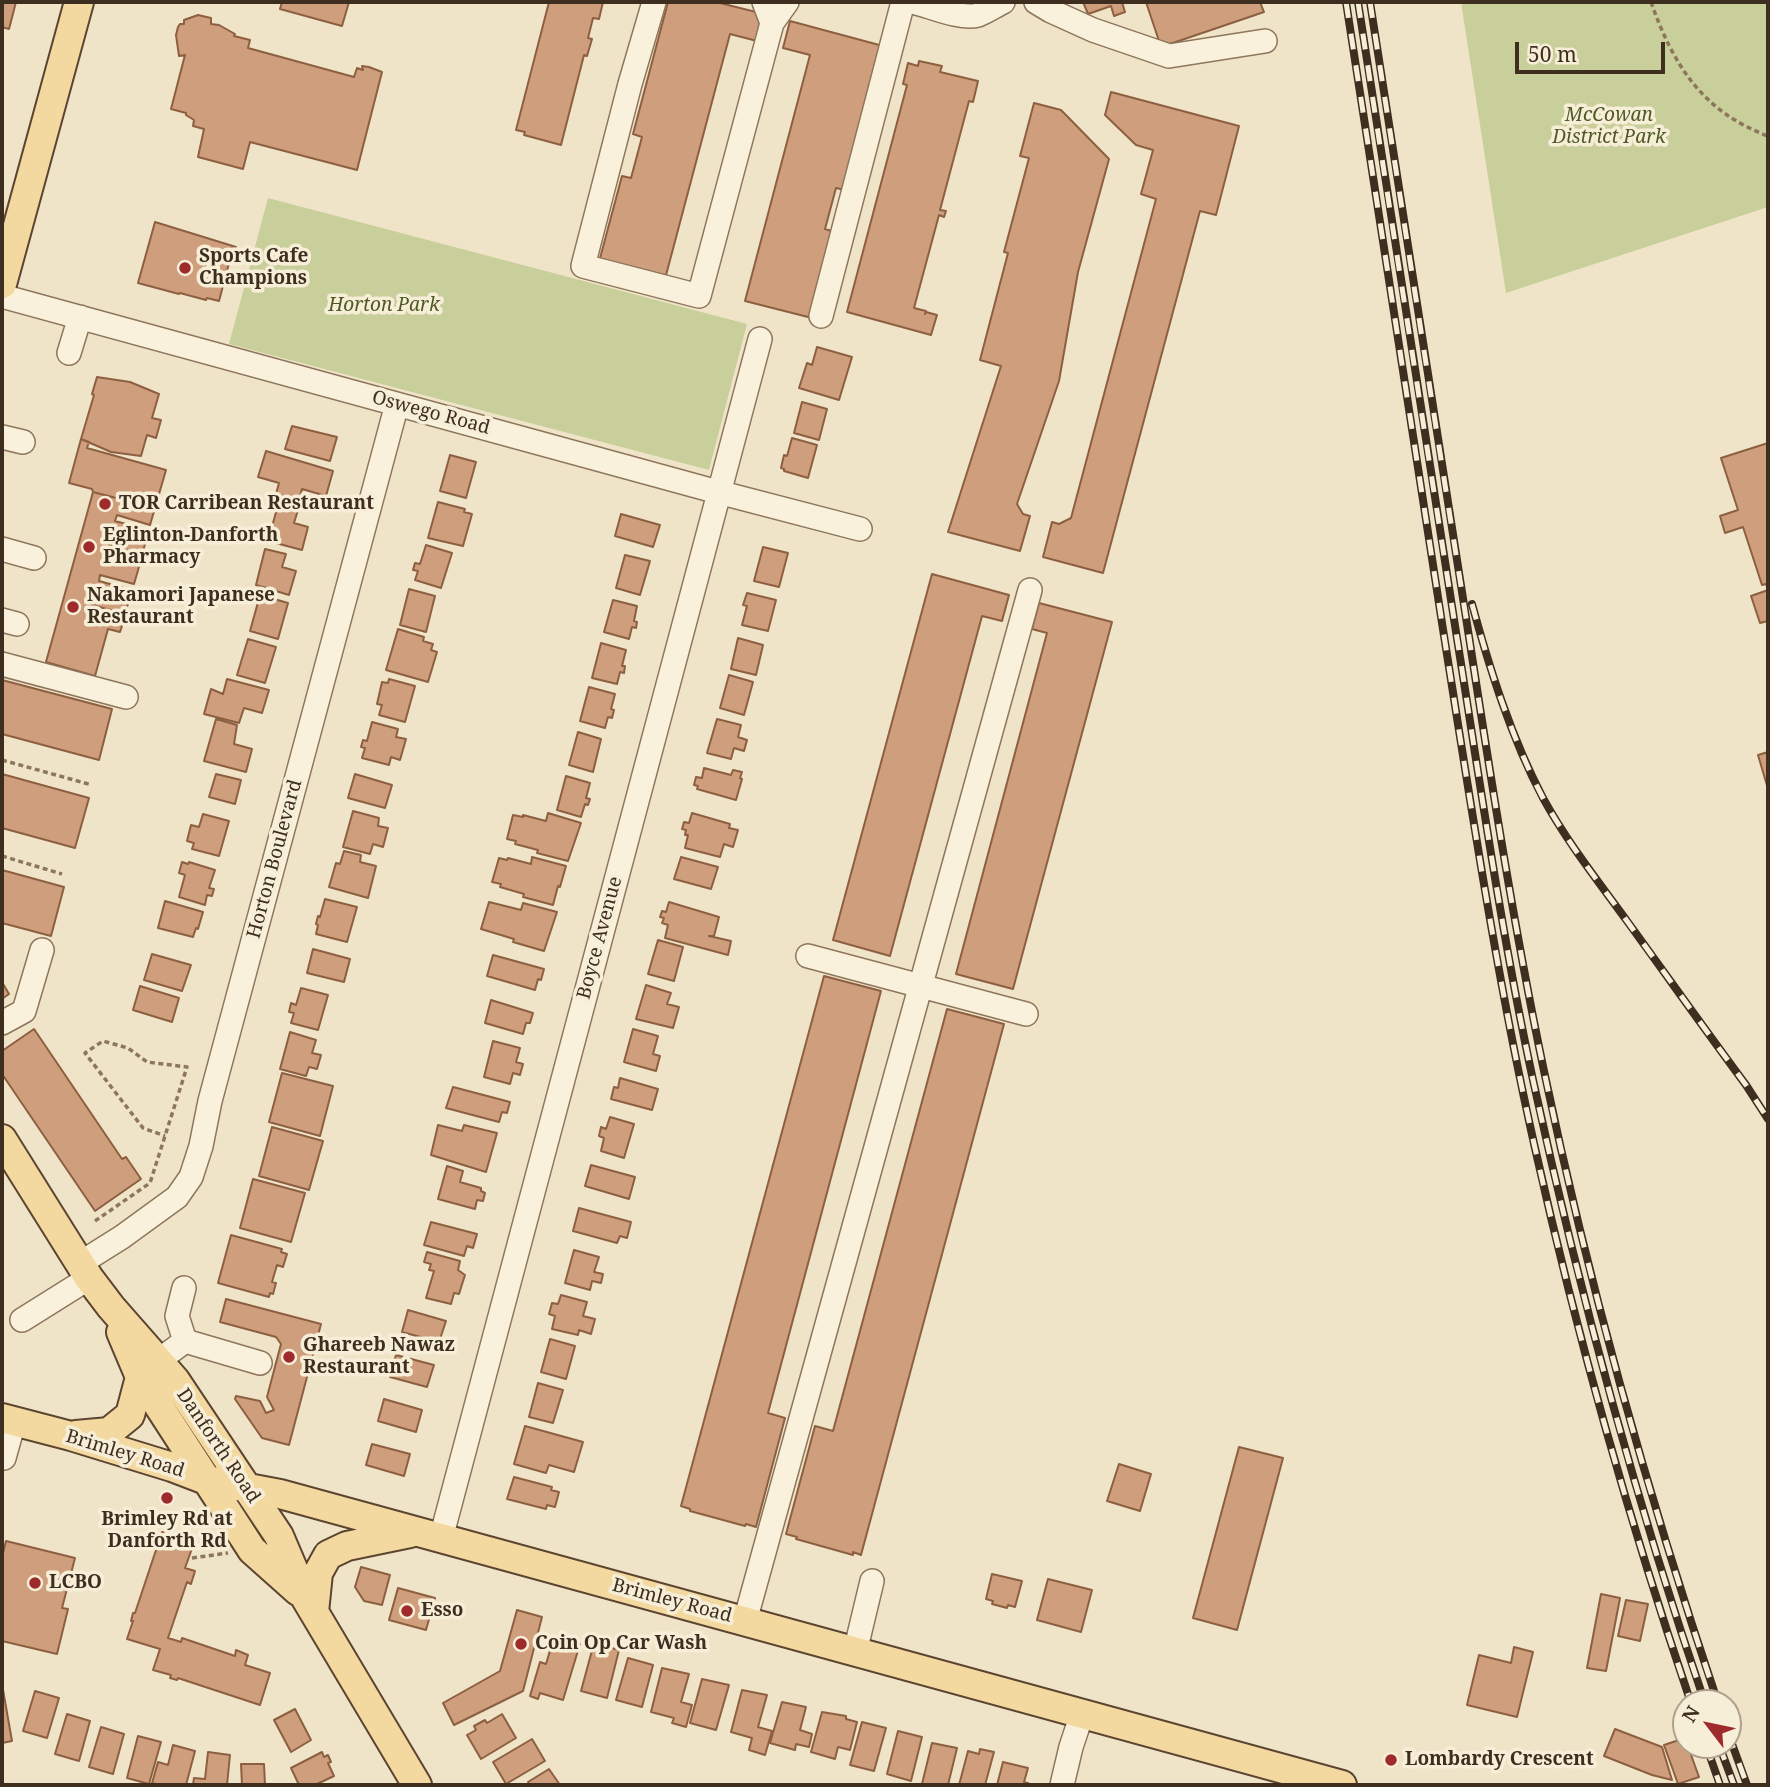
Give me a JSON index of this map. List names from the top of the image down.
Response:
{
  "streets": {
    "main road": ["Danforth Road", "Brimley Road"],
    "street": ["Oswego Road", "Horton Boulevard", "Boyce Avenue"]
  },
  "crossings": [
    ["Oswego Road", "Horton Boulevard"],
    ["Oswego Road", "Boyce Avenue"],
    ["Horton Boulevard", "Danforth Road"],
    ["Boyce Avenue", "Brimley Road"],
    ["Danforth Road", "Brimley Road"]
  ],
  "parks": ["McCowan District Park", "Horton Park"],
  "places": [
    "Sports Cafe Champions",
    "TOR Carribean Restaurant",
    "Eglinton-Danforth Pharmacy",
    "Nakamori Japanese Restaurant",
    "Ghareeb Nawaz Restaurant",
    "Brimley Rd at Danforth Rd",
    "LCBO",
    "Esso",
    "Coin Op Car Wash",
    "Lombardy Crescent"
  ],
  "scale_bar": "50 m",
  "north": "top left"
}
